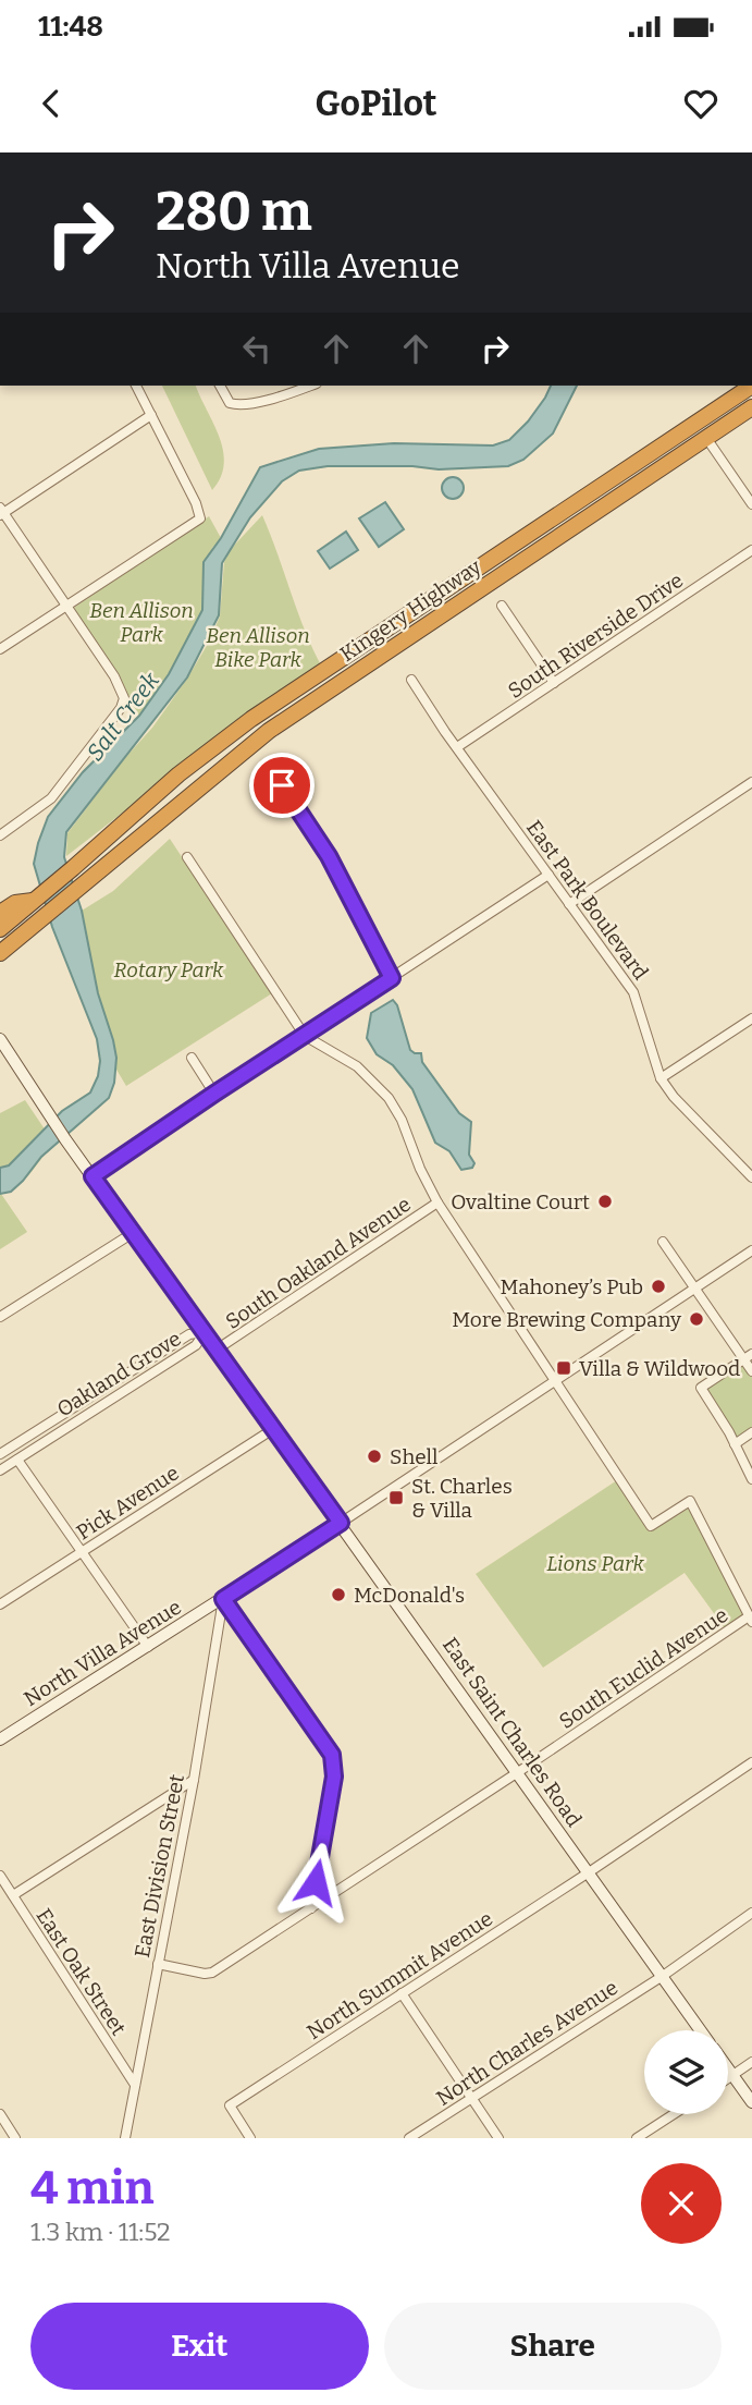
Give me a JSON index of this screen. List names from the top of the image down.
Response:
{
  "streets": {
    "highway": ["Kingery Highway"],
    "main road": ["North Villa Avenue", "East Saint Charles Road"],
    "street": [
      "South Riverside Drive",
      "East Park Boulevard",
      "South Oakland Avenue",
      "Oakland Grove",
      "Pick Avenue",
      "South Euclid Avenue",
      "East Division Street",
      "East Oak Street",
      "North Summit Avenue",
      "North Charles Avenue"
    ]
  },
  "crossings": [
    ["South Riverside Drive", "East Park Boulevard"],
    ["South Oakland Avenue", "East Saint Charles Road"],
    ["Oakland Grove", "East Saint Charles Road"],
    ["Pick Avenue", "East Saint Charles Road"],
    ["North Villa Avenue", "East Saint Charles Road"],
    ["North Villa Avenue", "East Division Street"],
    ["South Euclid Avenue", "East Saint Charles Road"],
    ["South Euclid Avenue", "East Division Street"],
    ["East Saint Charles Road", "North Summit Avenue"],
    ["East Saint Charles Road", "North Charles Avenue"],
    ["East Division Street", "East Oak Street"]
  ],
  "water": ["Salt Creek"],
  "parks": [
    "Ben Allison Park",
    "Ben Allison Bike Park",
    "Rotary Park",
    "Lions Park"
  ],
  "places": {
    "other": [
      "Ovaltine Court",
      "Mahoney’s Pub",
      "More Brewing Company",
      "Shell",
      "McDonald's"
    ],
    "transit": ["Villa & Wildwood", "St. Charles & Villa"]
  },
  "page": {
    "status": "11:48",
    "header": "GoPilot",
    "turn": ["280 m", "North Villa Avenue"],
    "heading": ["4 min", "1.3 km · 11:52"],
    "buttons": ["Exit", "Share"]
  }
}
